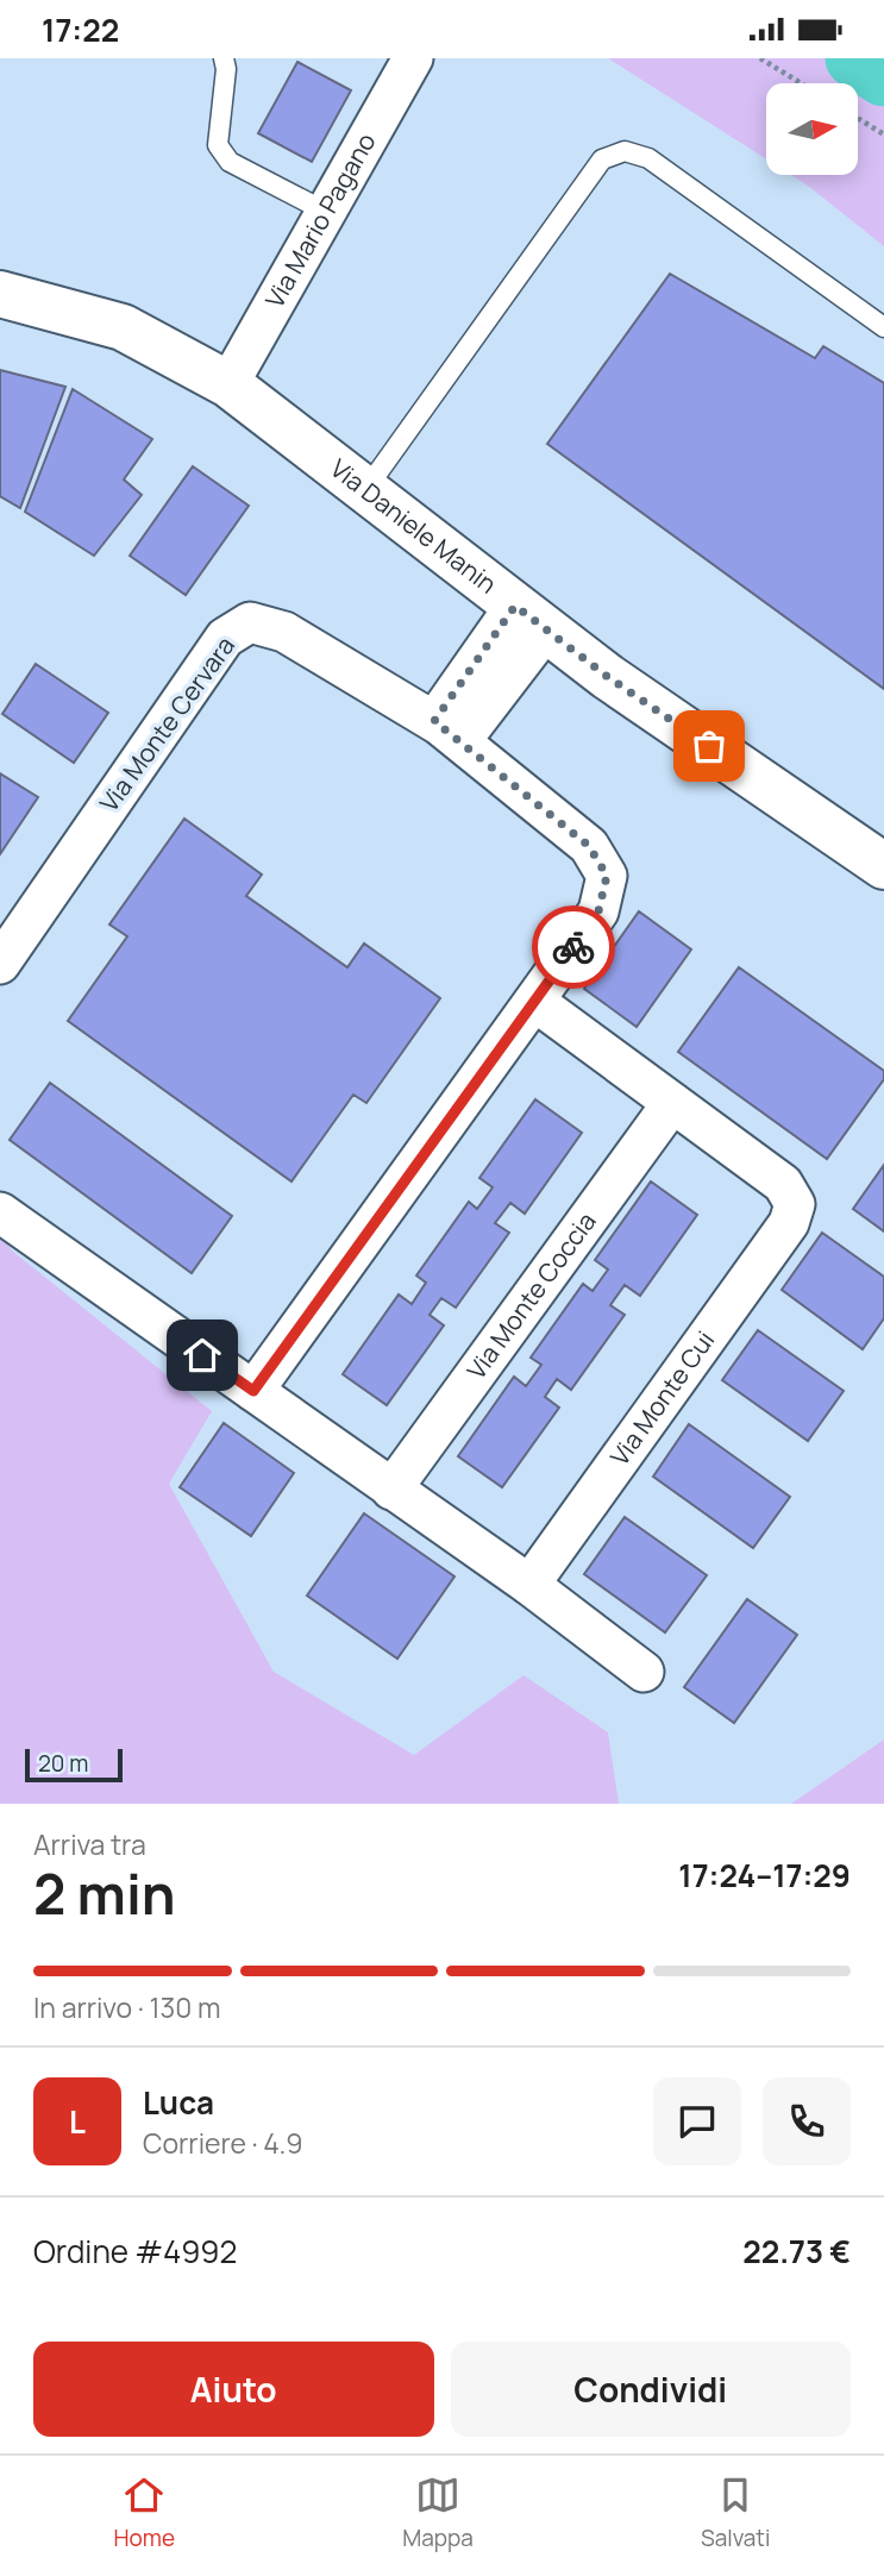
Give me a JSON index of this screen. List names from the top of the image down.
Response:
{
  "streets": {
    "main road": ["Via Daniele Manin"],
    "street": [
      "Via Mario Pagano",
      "Via Monte Cervara",
      "Via Monte Coccia",
      "Via Monte Cui"
    ]
  },
  "crossings": [
    ["Via Mario Pagano", "Via Daniele Manin"],
    ["Via Monte Cervara", "Via Monte Cui"],
    ["Via Monte Coccia", "Via Monte Cui"]
  ],
  "scale_bar": "20 m",
  "north": "right",
  "page": {
    "status": "17:22",
    "scale": "20 m",
    "heading": ["2 min", "Arriva tra", "17:24–17:29"],
    "panel": [
      "Luca",
      "Corriere · 4.9",
      "Ordine #4992",
      "22.73 €"
    ],
    "bar": "In arrivo · 130 m",
    "round": "L",
    "buttons": ["Aiuto", "Condividi"],
    "tabs": ["Home", "Mappa", "Salvati"]
  }
}
